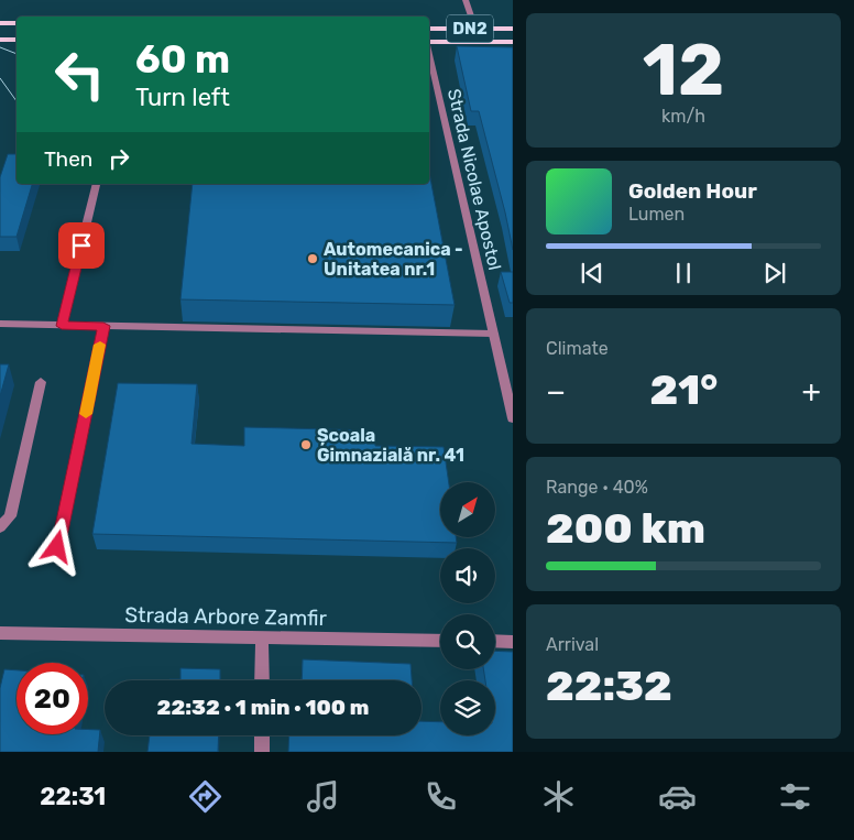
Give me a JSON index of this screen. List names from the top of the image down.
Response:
{
  "streets": {
    "main road": ["DN2"],
    "street": ["Strada Nicolae Apostol", "Strada Arbore Zamfir"]
  },
  "places": ["Automecanica - Unitatea nr.1", "Școala Gimnazială nr. 41"],
  "north": "top right",
  "page": {
    "tile": [
      ["12", "km/h"],
      "Climate",
      ["Range · 40%", "200 km"],
      ["Arrival", "22:32"]
    ],
    "turn": ["60 m", "Turn left"],
    "then": "Then",
    "song": ["Golden Hour", "Lumen"],
    "heat": ["−", "21°", "+"],
    "limit": "20",
    "trip": "22:32 · 1 min · 100 m",
    "tabs": "22:31"
  }
}
